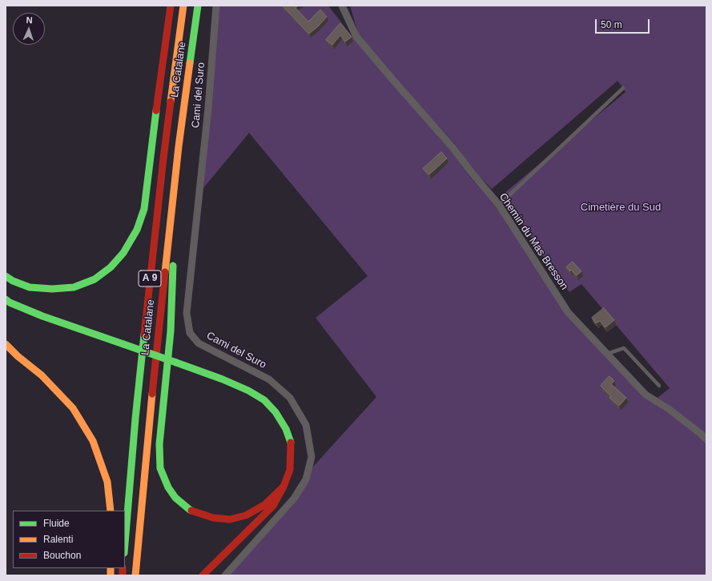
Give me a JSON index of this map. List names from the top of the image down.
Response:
{
  "streets": {
    "highway": ["La Catalane", "A 9"],
    "street": ["Cami del Suro", "Chemin du Mas Bresson"]
  },
  "parks": ["Cimetière du Sud"],
  "legend": ["Fluide", "Ralenti", "Bouchon"],
  "scale_bar": "50 m",
  "north": "top"
}
